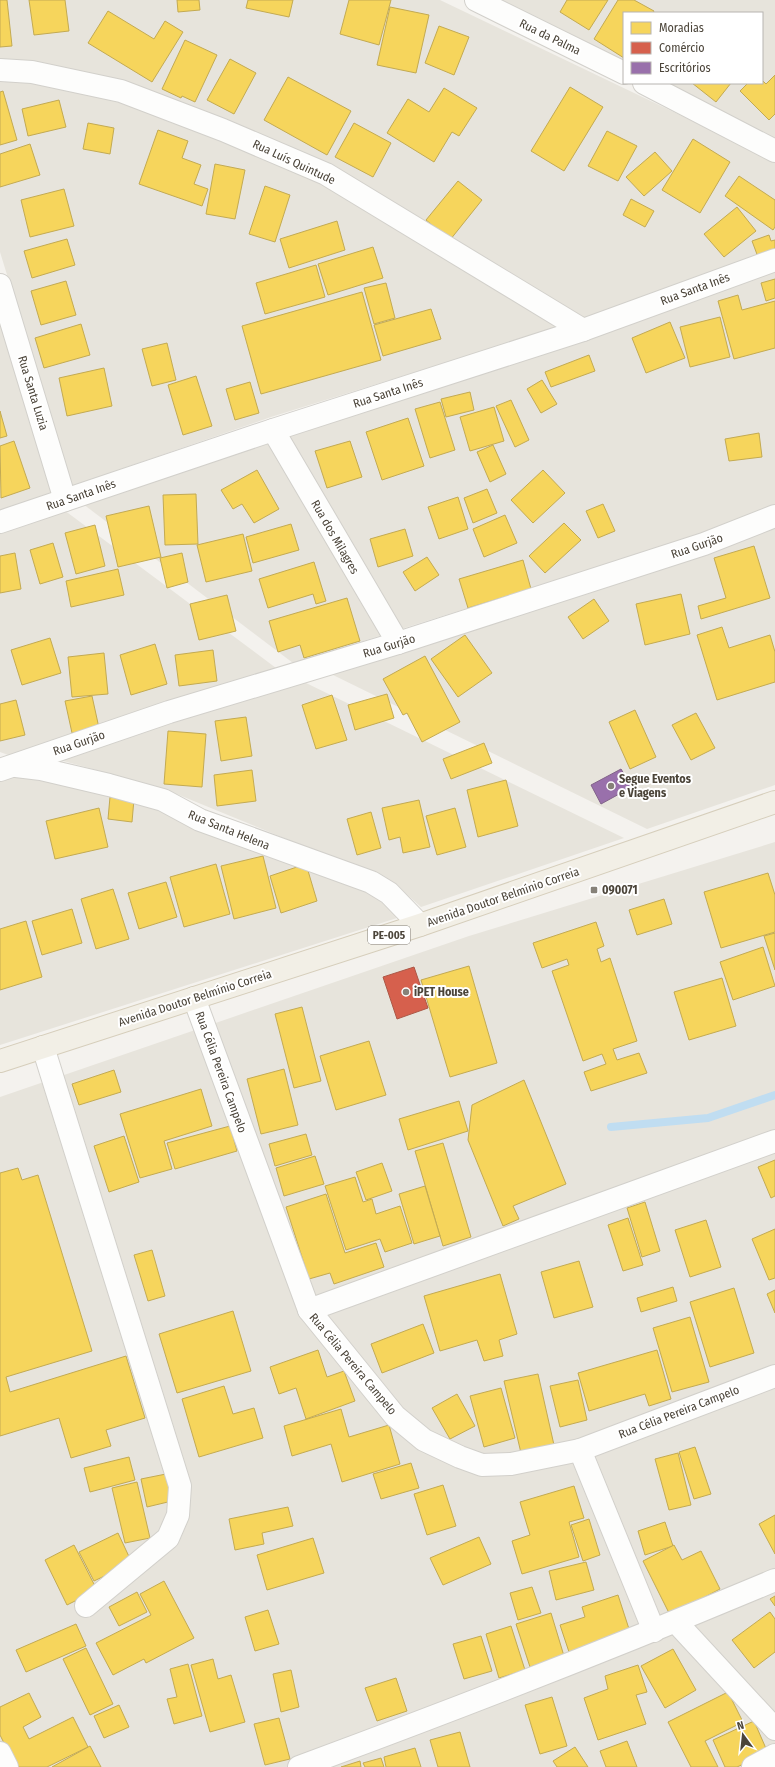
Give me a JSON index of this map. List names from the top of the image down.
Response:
{
  "streets": {
    "main road": ["Avenida Doutor Belmínio Correia", "PE-005"],
    "street": [
      "Rua da Palma",
      "Rua Luís Quintude",
      "Rua Santa Inês",
      "Rua Santa Luzia",
      "Rua dos Milagres",
      "Rua Gurjão",
      "Rua Santa Helena",
      "Rua Célia Pereira Campelo"
    ]
  },
  "crossings": [
    ["Rua Luís Quintude", "Rua Santa Inês"],
    ["Rua Santa Inês", "Rua Santa Luzia"],
    ["Rua Santa Inês", "Rua dos Milagres"],
    ["Rua dos Milagres", "Rua Gurjão"],
    ["Rua Gurjão", "Rua Santa Helena"],
    ["Rua Santa Helena", "Avenida Doutor Belmínio Correia"],
    ["Avenida Doutor Belmínio Correia", "Rua Célia Pereira Campelo"]
  ],
  "places": {
    "other": ["Segue Eventos e Viagens", "iPET House"],
    "transit": ["090071"]
  },
  "legend": ["Moradias", "Comércio", "Escritórios"],
  "north": "top"
}
